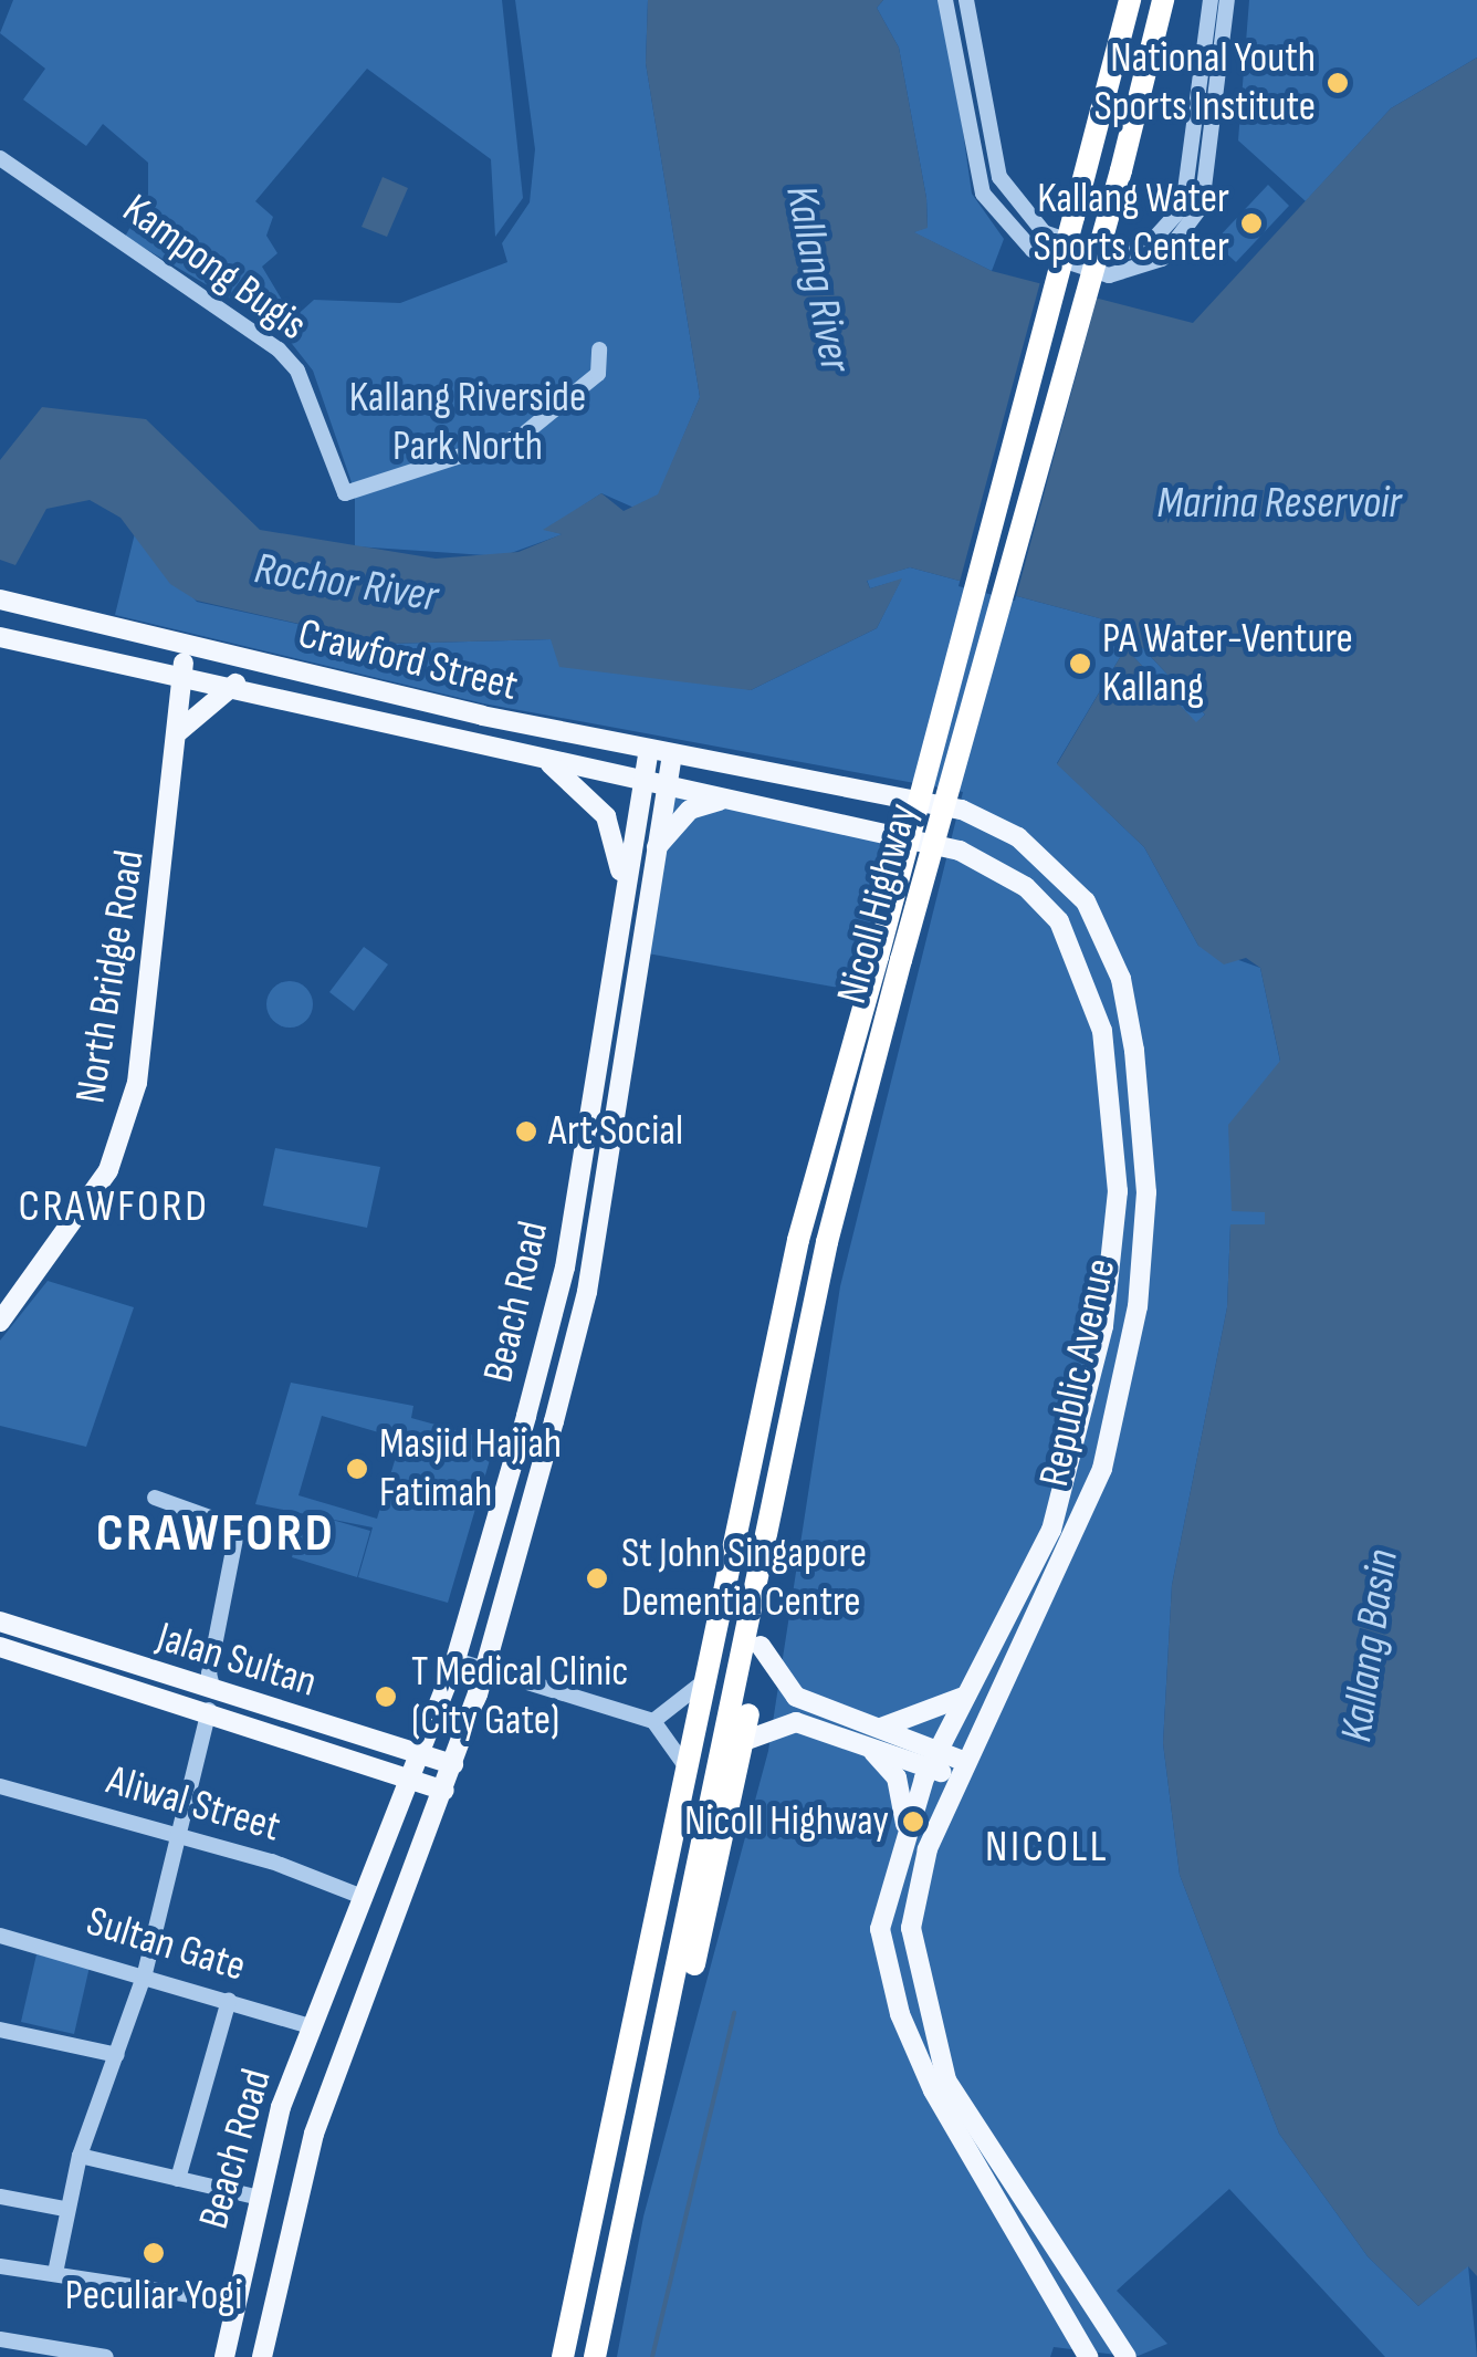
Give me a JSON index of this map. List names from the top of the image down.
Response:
{
  "streets": {
    "highway": ["Nicoll Highway"],
    "main road": [
      "Crawford Street",
      "North Bridge Road",
      "Beach Road",
      "Republic Avenue",
      "Jalan Sultan"
    ],
    "street": ["Kampong Bugis", "Aliwal Street", "Sultan Gate"]
  },
  "crossings": [
    ["Crawford Street", "North Bridge Road"],
    ["Crawford Street", "Beach Road"],
    ["Crawford Street", "Republic Avenue"],
    ["Beach Road", "Republic Avenue"],
    ["Beach Road", "Jalan Sultan"],
    ["Beach Road", "Aliwal Street"],
    ["Beach Road", "Sultan Gate"]
  ],
  "districts": ["CRAWFORD", "CRAWFORD", "NICOLL"],
  "water": [
    "Kallang River",
    "Marina Reservoir",
    "Rochor River",
    "Kallang Basin"
  ],
  "parks": ["Kallang Riverside Park North"],
  "places": [
    "National Youth Sports Institute",
    "Kallang Water Sports Center",
    "PA Water-Venture Kallang",
    "Art Social",
    "Masjid Hajjah Fatimah",
    "St John Singapore Dementia Centre",
    "T Medical Clinic (City Gate)",
    "Nicoll Highway",
    "Peculiar Yogi"
  ]
}
